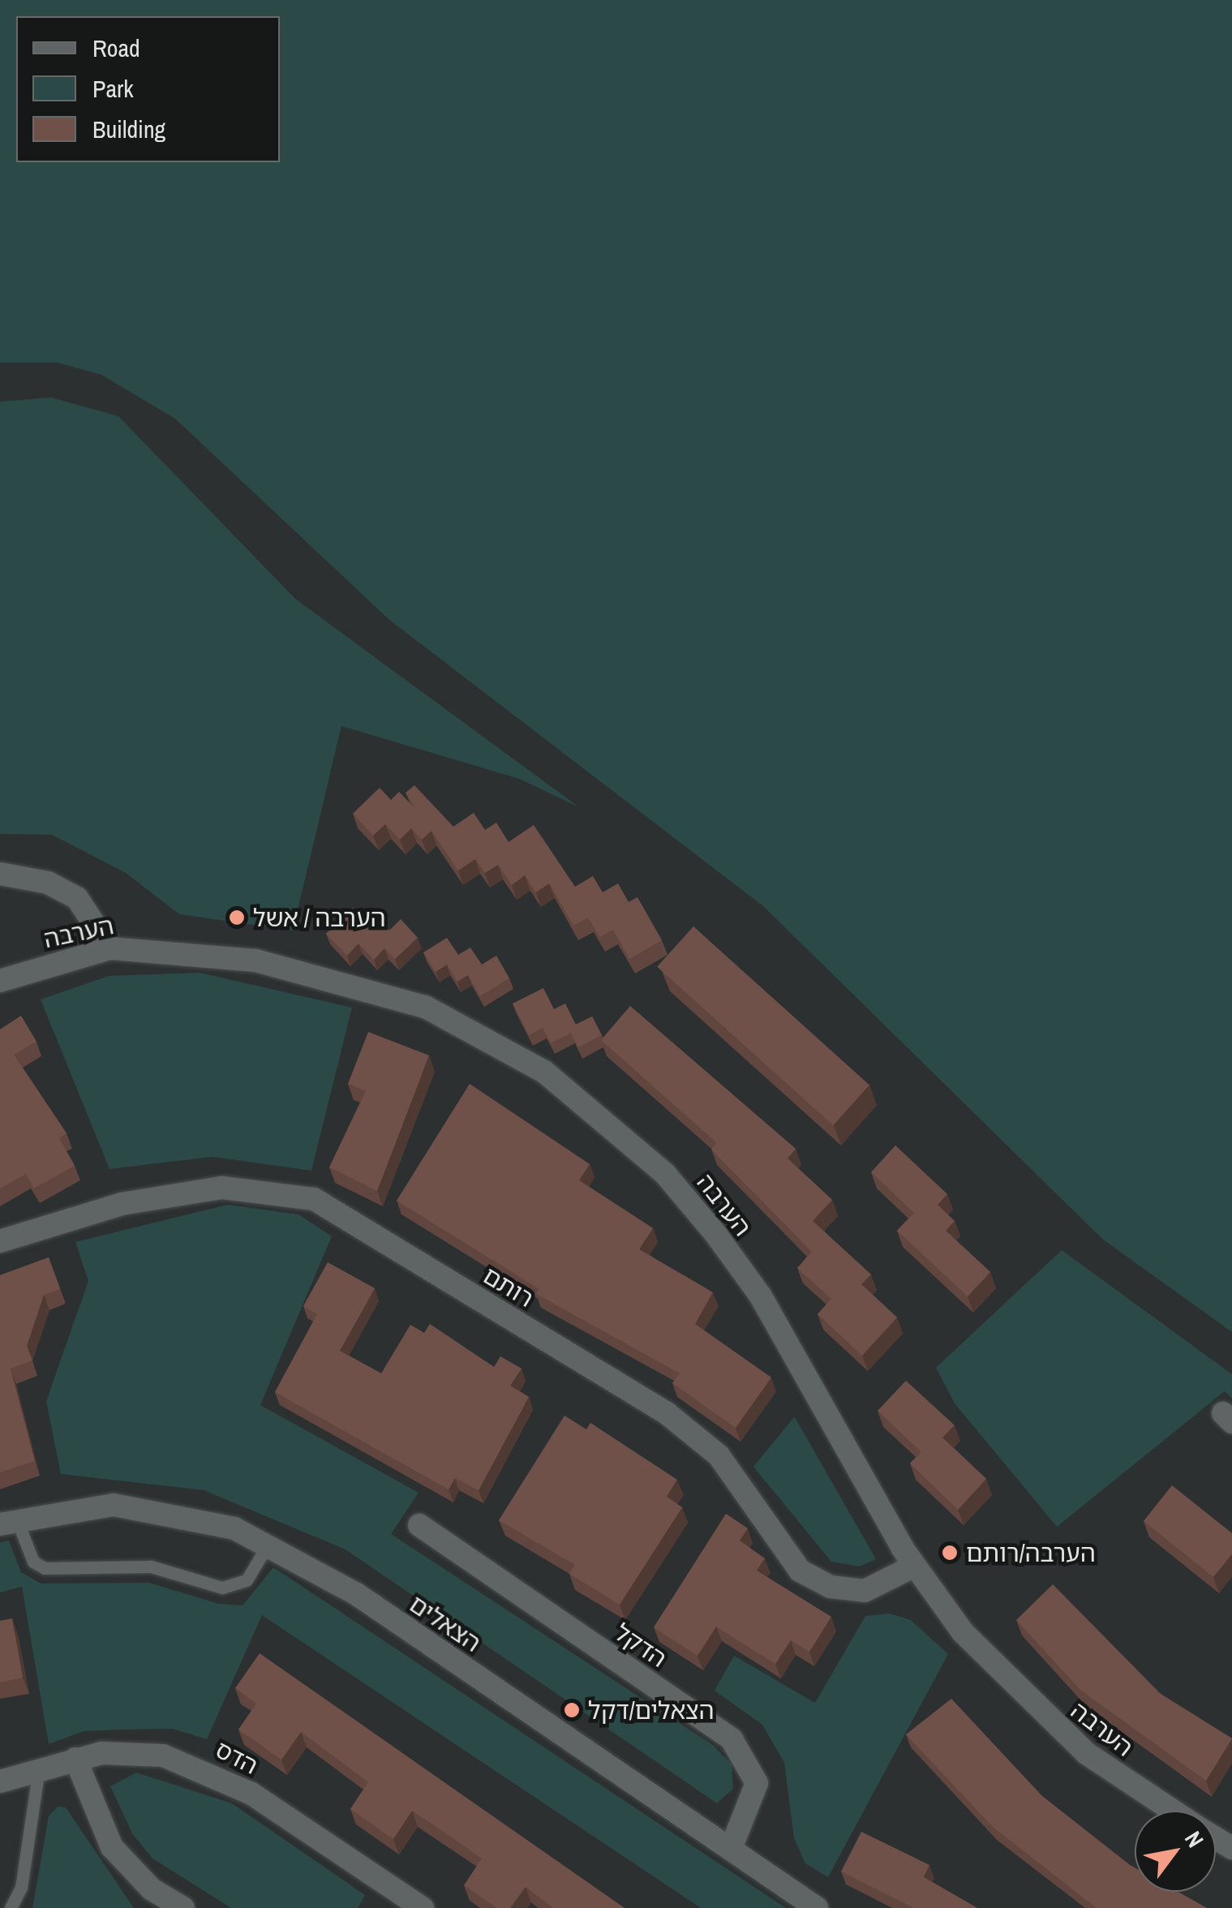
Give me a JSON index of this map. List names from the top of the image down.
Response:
{
  "streets": {
    "street": [
      "הערבה",
      "רותם",
      "הצאלים",
      "הדקל",
      "הדס"
    ]
  },
  "crossings": [
    ["הערבה", "רותם"],
    ["הצאלים", "הדקל"]
  ],
  "places": ["הערבה / אשל", "הערבה/רותם", "הצאלים/דקל"],
  "legend": ["Road", "Park", "Building"],
  "north": "top right"
}
